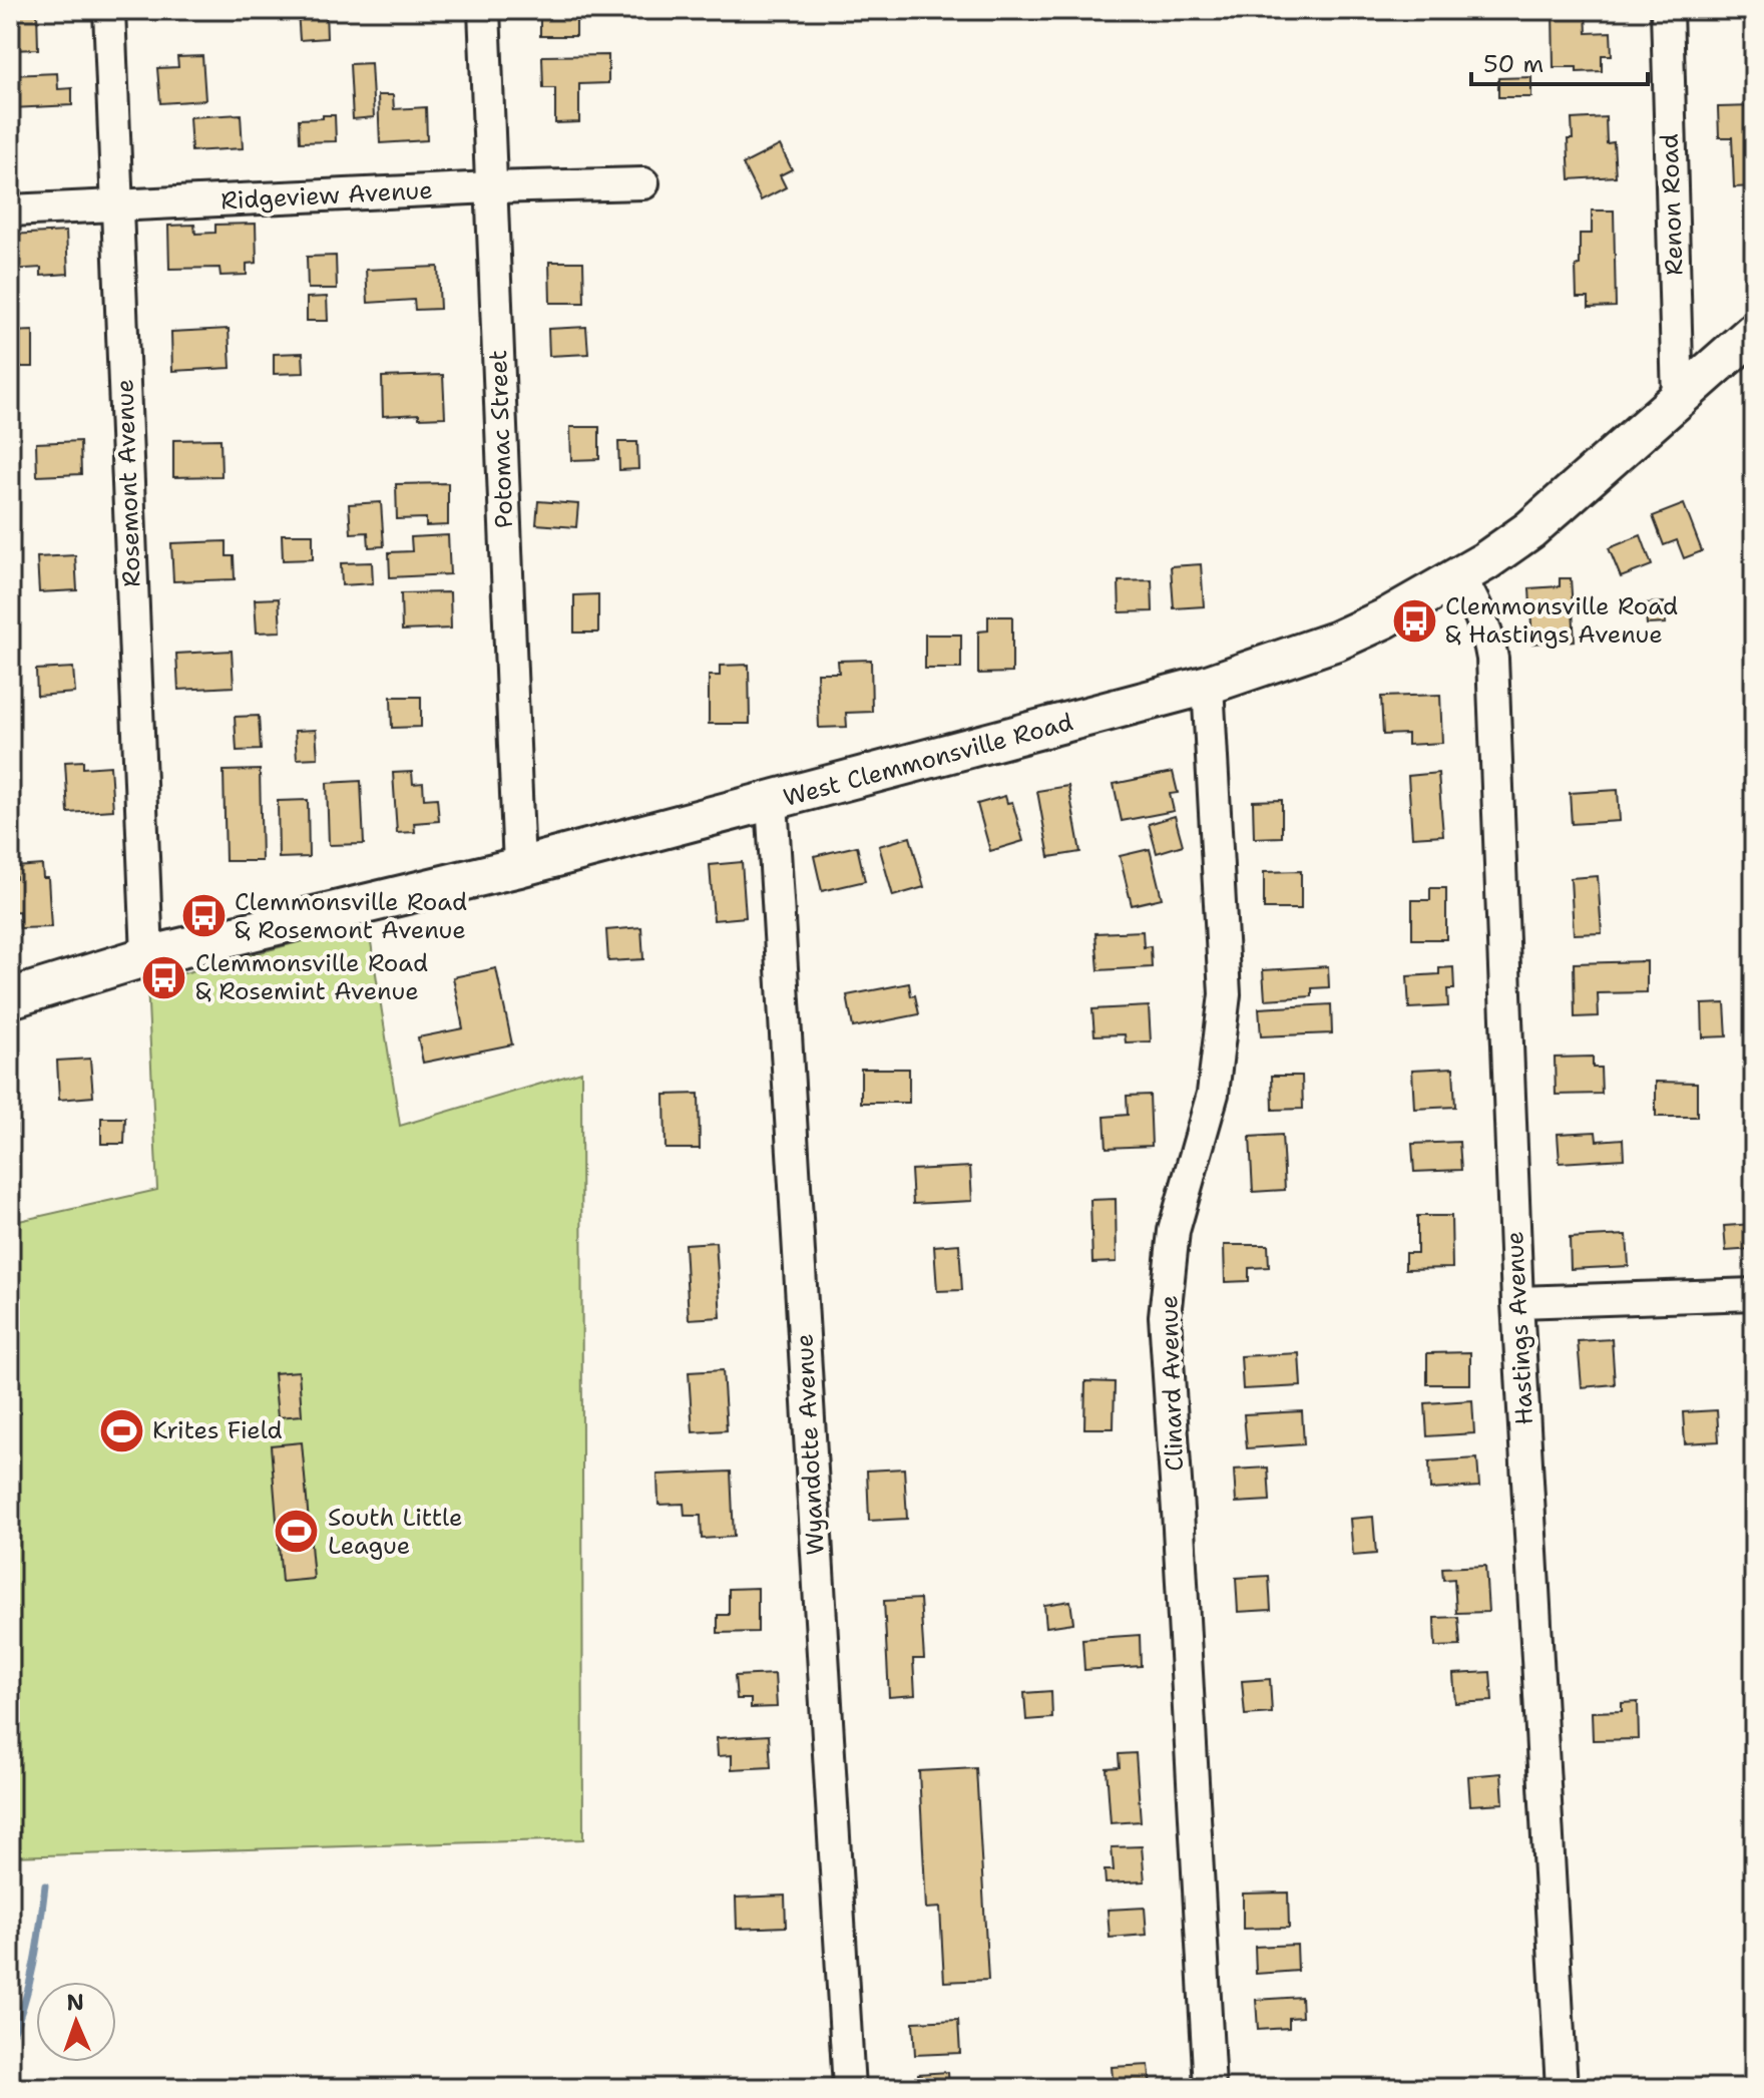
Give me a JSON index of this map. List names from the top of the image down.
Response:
{
  "streets": {
    "main road": ["West Clemmonsville Road"],
    "street": [
      "Ridgeview Avenue",
      "Renon Road",
      "Potomac Street",
      "Rosemont Avenue",
      "Hastings Avenue",
      "Clinard Avenue",
      "Wyandotte Avenue"
    ]
  },
  "crossings": [
    ["Ridgeview Avenue", "Potomac Street"],
    ["Ridgeview Avenue", "Rosemont Avenue"],
    ["Renon Road", "West Clemmonsville Road"],
    ["Potomac Street", "West Clemmonsville Road"],
    ["Rosemont Avenue", "West Clemmonsville Road"],
    ["West Clemmonsville Road", "Hastings Avenue"],
    ["West Clemmonsville Road", "Clinard Avenue"],
    ["West Clemmonsville Road", "Wyandotte Avenue"]
  ],
  "places": {
    "bus stop": ["Clemmonsville Road & Hastings Avenue", "Clemmonsville Road & Rosemont Avenue", "Clemmonsville Road & Rosemint Avenue"],
    "sports": ["Krites Field", "South Little League"]
  },
  "scale_bar": "50 m",
  "north": "top"
}
